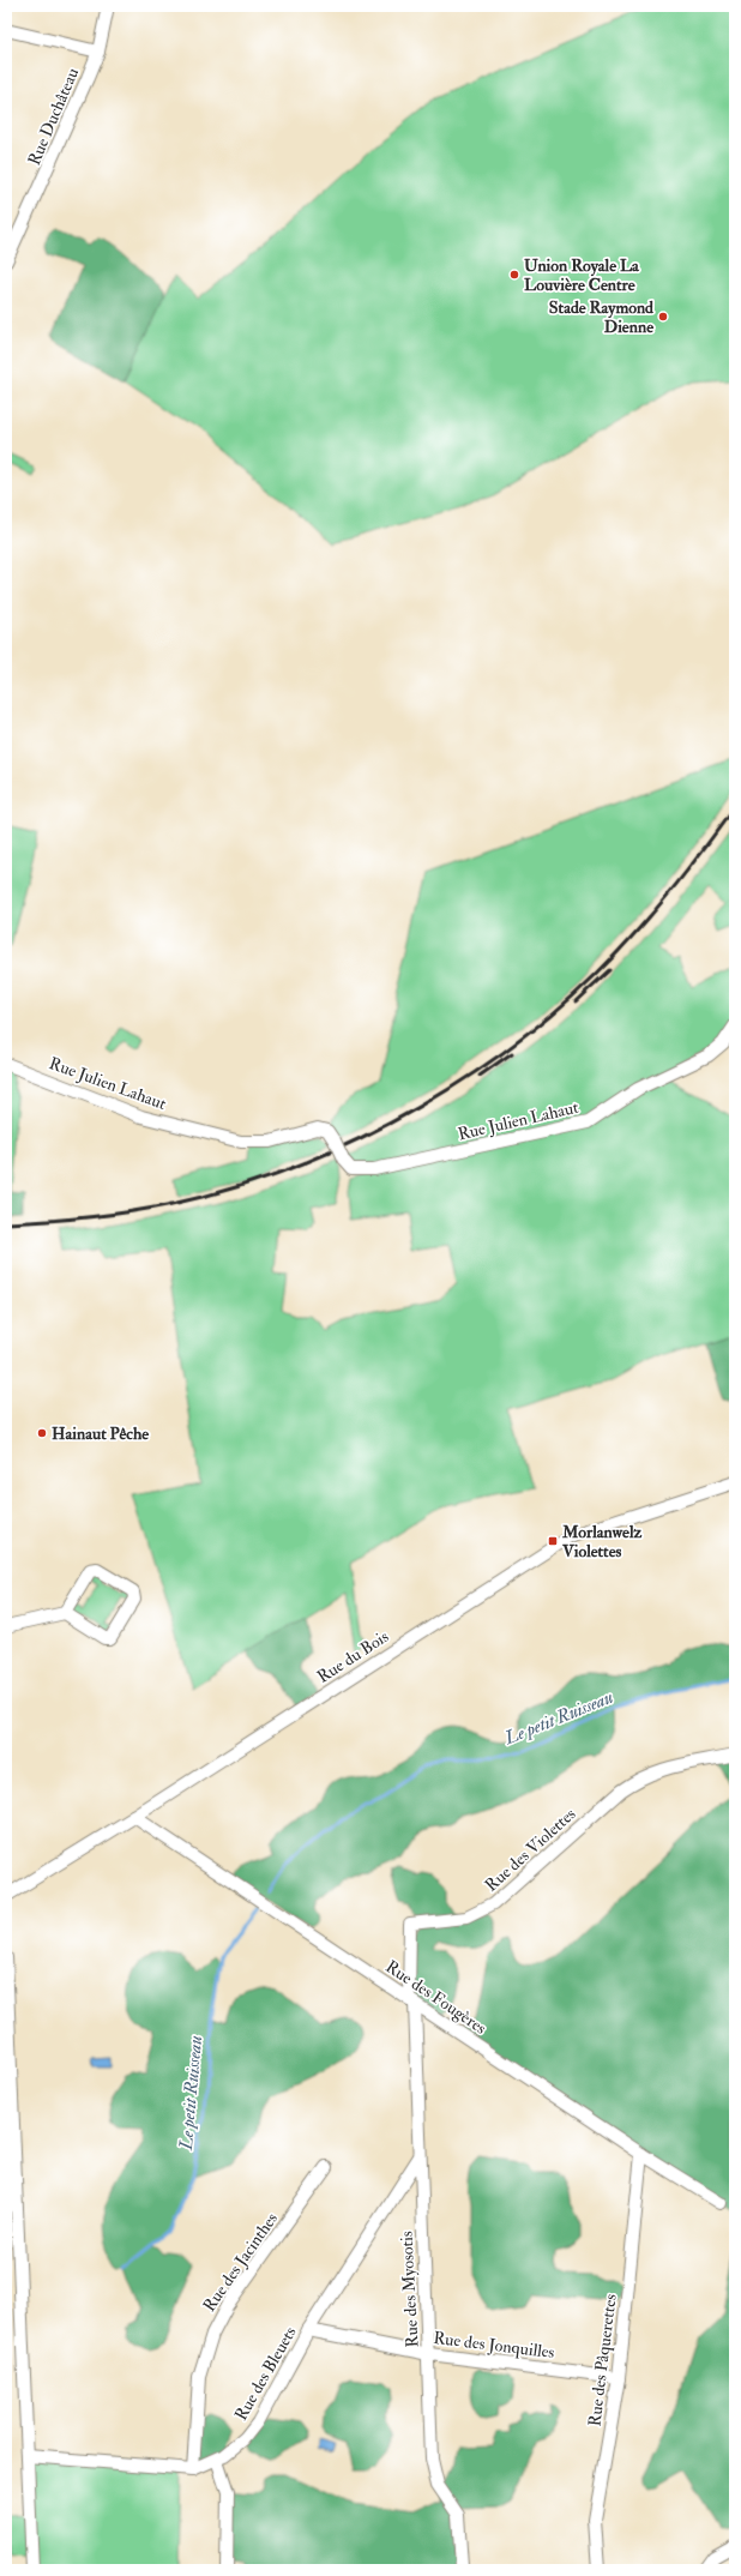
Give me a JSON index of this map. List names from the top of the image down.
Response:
{
  "streets": {
    "street": [
      "Rue Duchâteau",
      "Rue Julien Lahaut",
      "Rue du Bois",
      "Rue des Violettes",
      "Rue des Fougères",
      "Rue des Jacinthes",
      "Rue des Myosotis",
      "Rue des Jonquilles",
      "Rue des Pâquerettes",
      "Rue des Bleuets"
    ]
  },
  "crossings": [
    ["Rue du Bois", "Rue des Fougères"],
    ["Rue des Violettes", "Rue des Fougères"],
    ["Rue des Violettes", "Rue des Myosotis"],
    ["Rue des Fougères", "Rue des Myosotis"],
    ["Rue des Fougères", "Rue des Pâquerettes"],
    ["Rue des Jacinthes", "Rue des Bleuets"],
    ["Rue des Myosotis", "Rue des Jonquilles"],
    ["Rue des Myosotis", "Rue des Bleuets"],
    ["Rue des Jonquilles", "Rue des Pâquerettes"],
    ["Rue des Jonquilles", "Rue des Bleuets"]
  ],
  "water": ["Le petit Ruisseau"],
  "places": {
    "other": ["Union Royale La Louvière Centre", "Stade Raymond Dienne", "Hainaut Pêche"],
    "transit": ["Morlanwelz Violettes"]
  }
}
